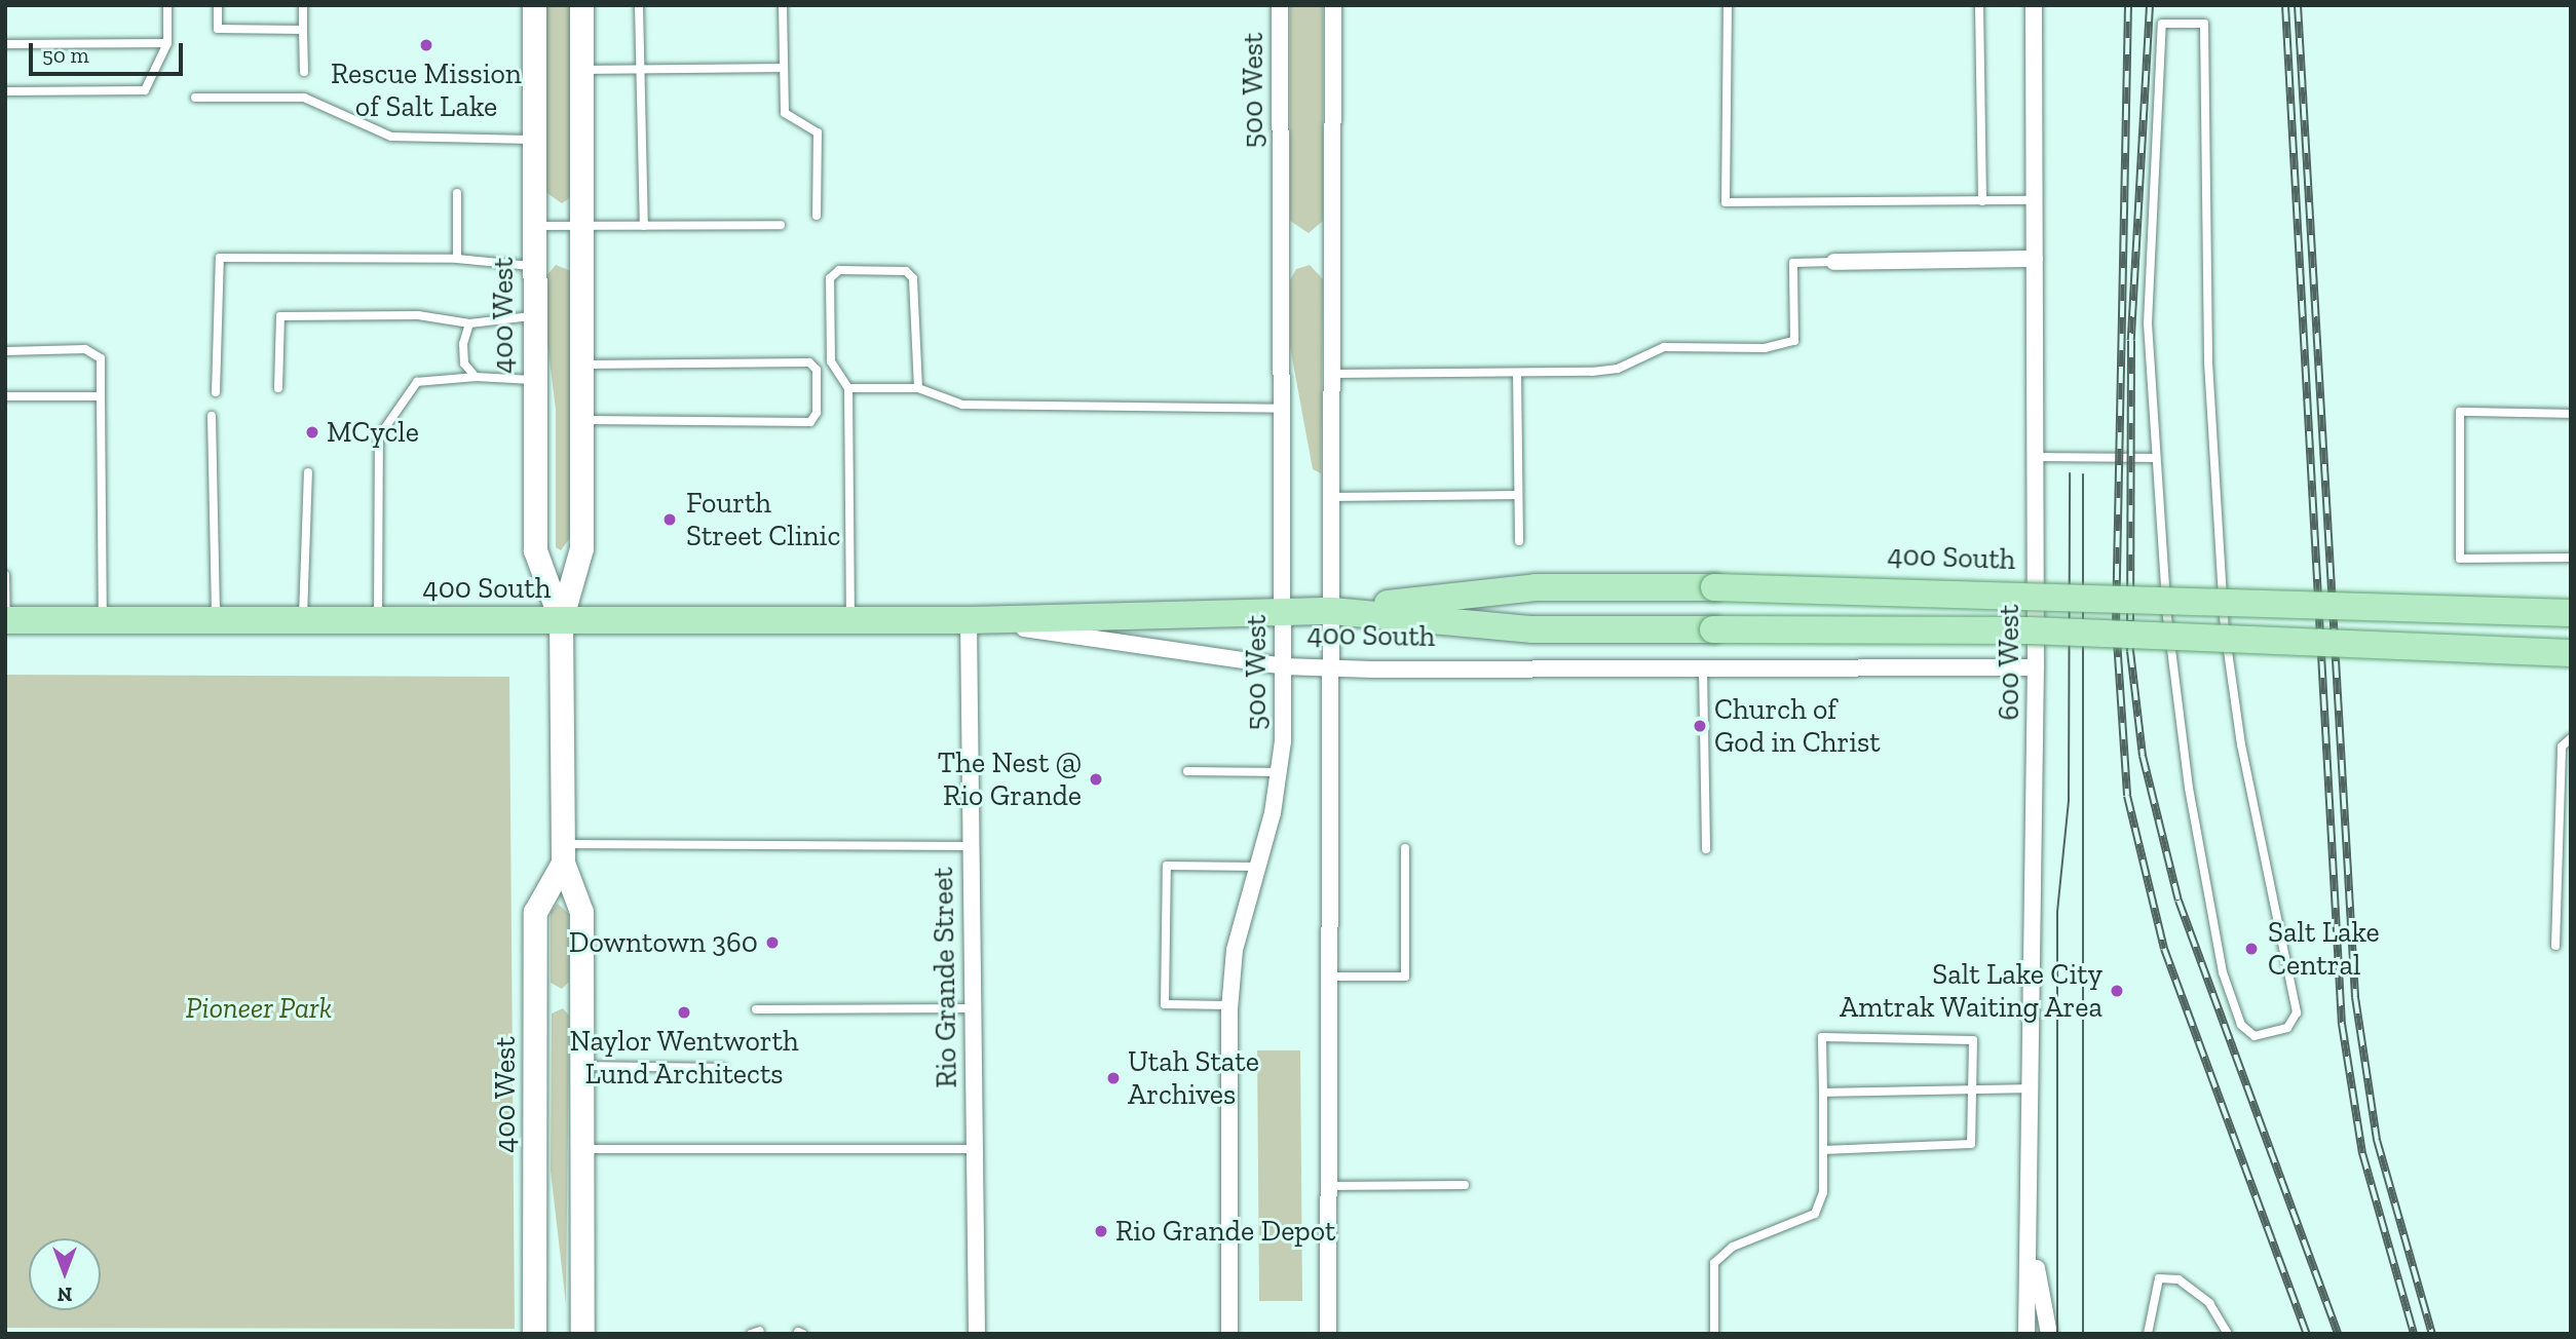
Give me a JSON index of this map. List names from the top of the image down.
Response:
{
  "streets": {
    "main road": ["400 South"],
    "street": [
      "500 West",
      "400 West",
      "600 West",
      "Rio Grande Street"
    ]
  },
  "crossings": [
    ["500 West", "400 South"],
    ["400 West", "400 South"],
    ["400 South", "600 West"],
    ["400 South", "Rio Grande Street"]
  ],
  "parks": ["Pioneer Park"],
  "places": [
    "Rescue Mission of Salt Lake",
    "MCycle",
    "Fourth Street Clinic",
    "Church of God in Christ",
    "The Nest @ Rio Grande",
    "Downtown 360",
    "Salt Lake Central",
    "Salt Lake City Amtrak Waiting Area",
    "Naylor Wentworth Lund Architects",
    "Utah State Archives",
    "Rio Grande Depot"
  ],
  "scale_bar": "50 m",
  "north": "bottom"
}
